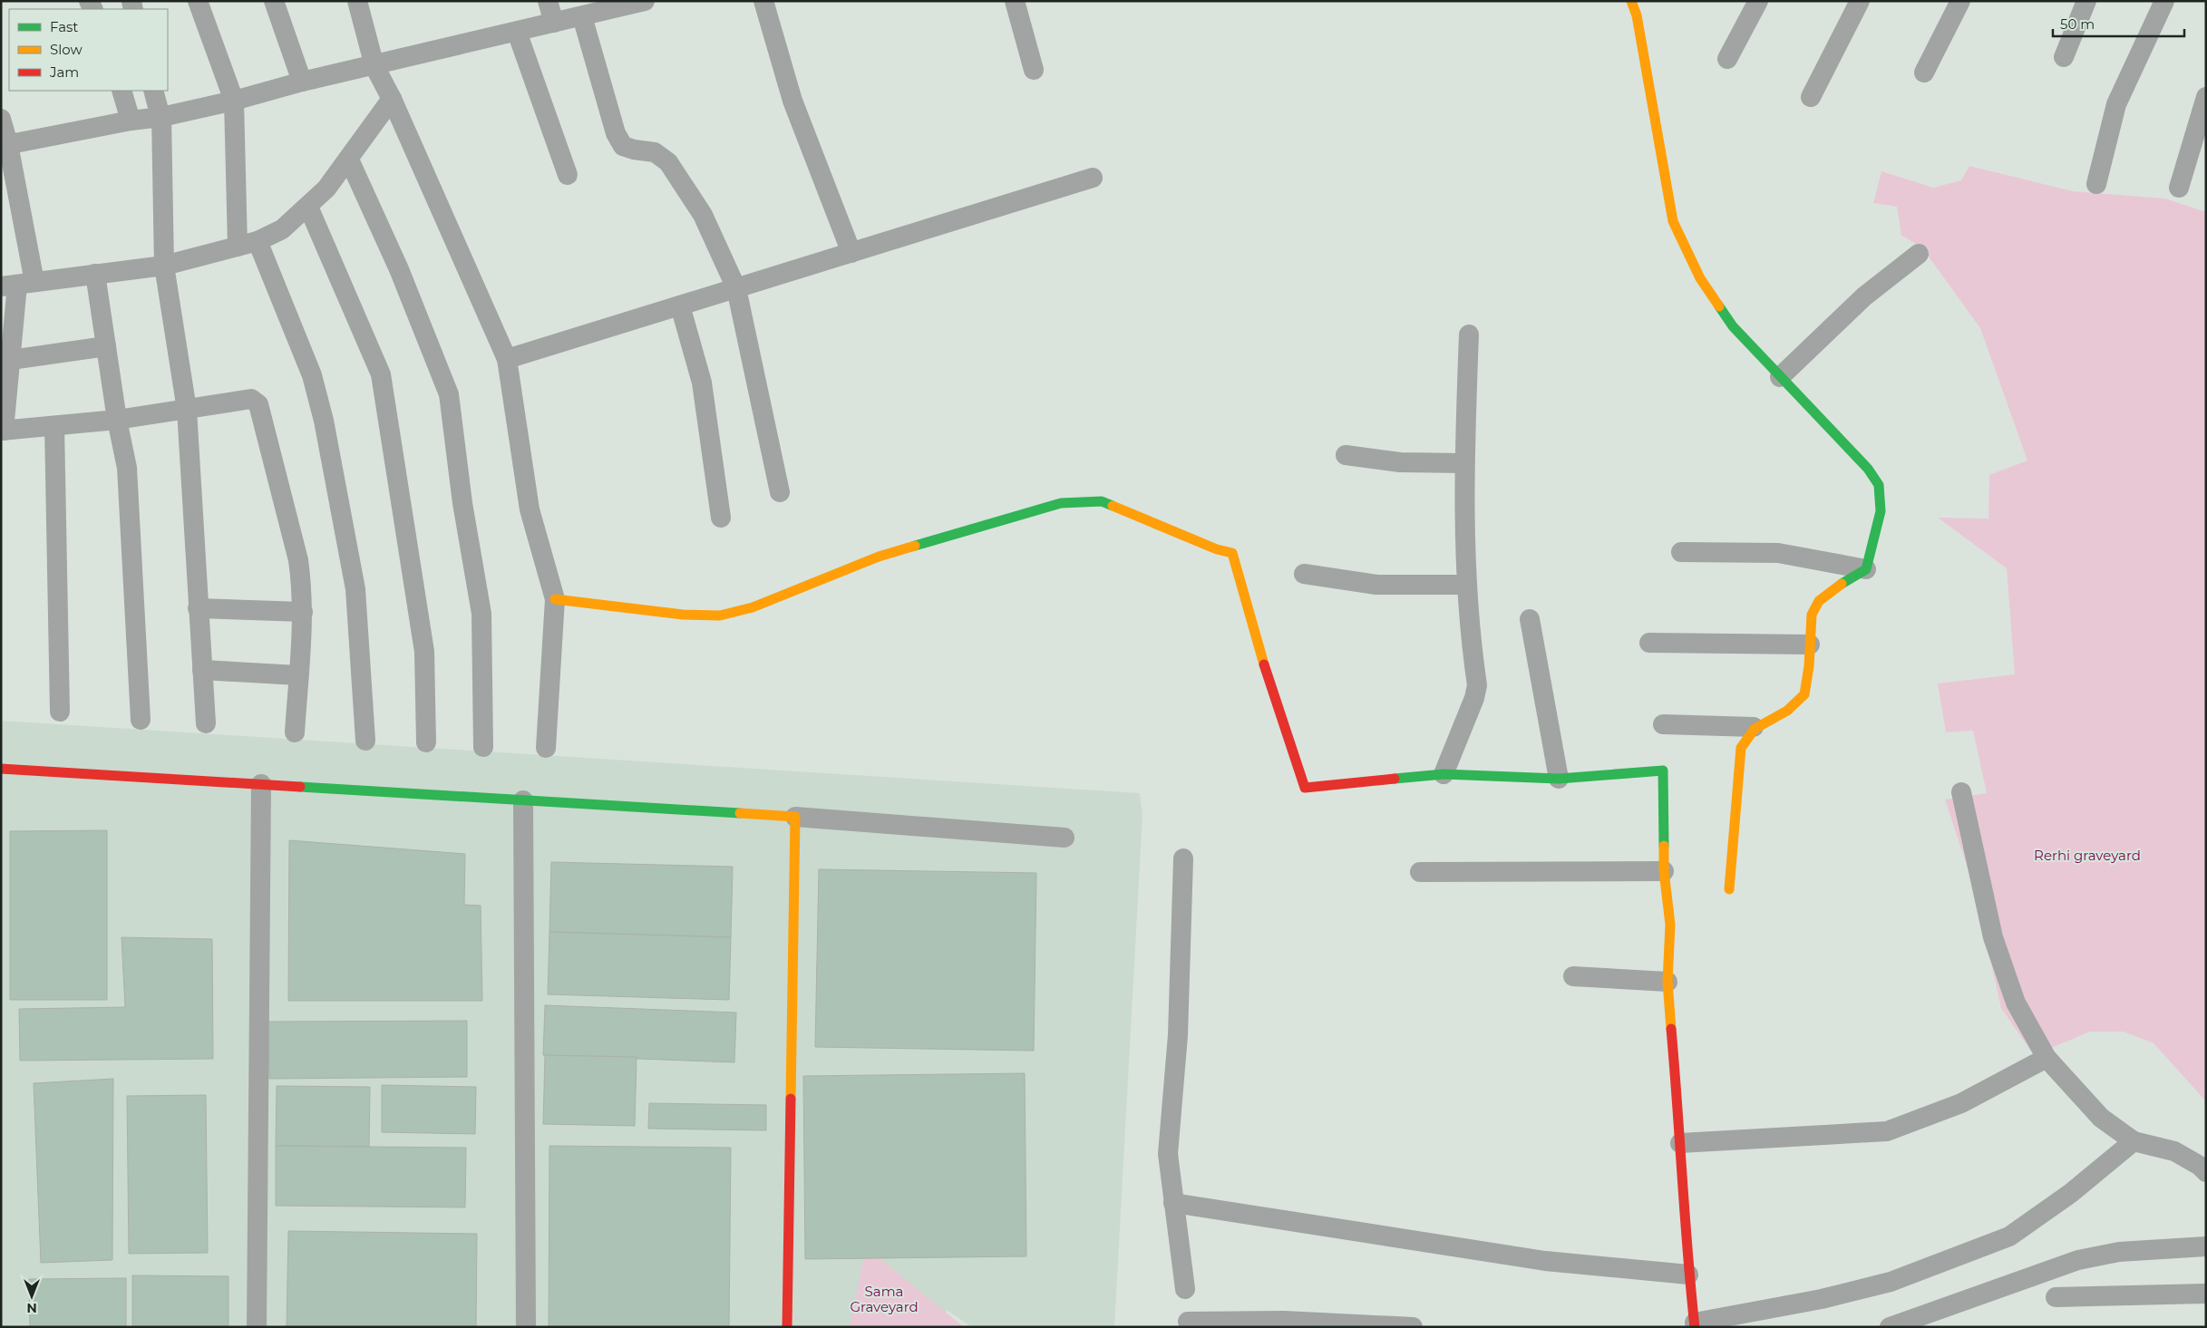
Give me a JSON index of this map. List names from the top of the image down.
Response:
{
  "parks": ["Rerhi graveyard", "Sama Graveyard"],
  "legend": ["Fast", "Slow", "Jam"],
  "scale_bar": "50 m",
  "north": "bottom"
}
